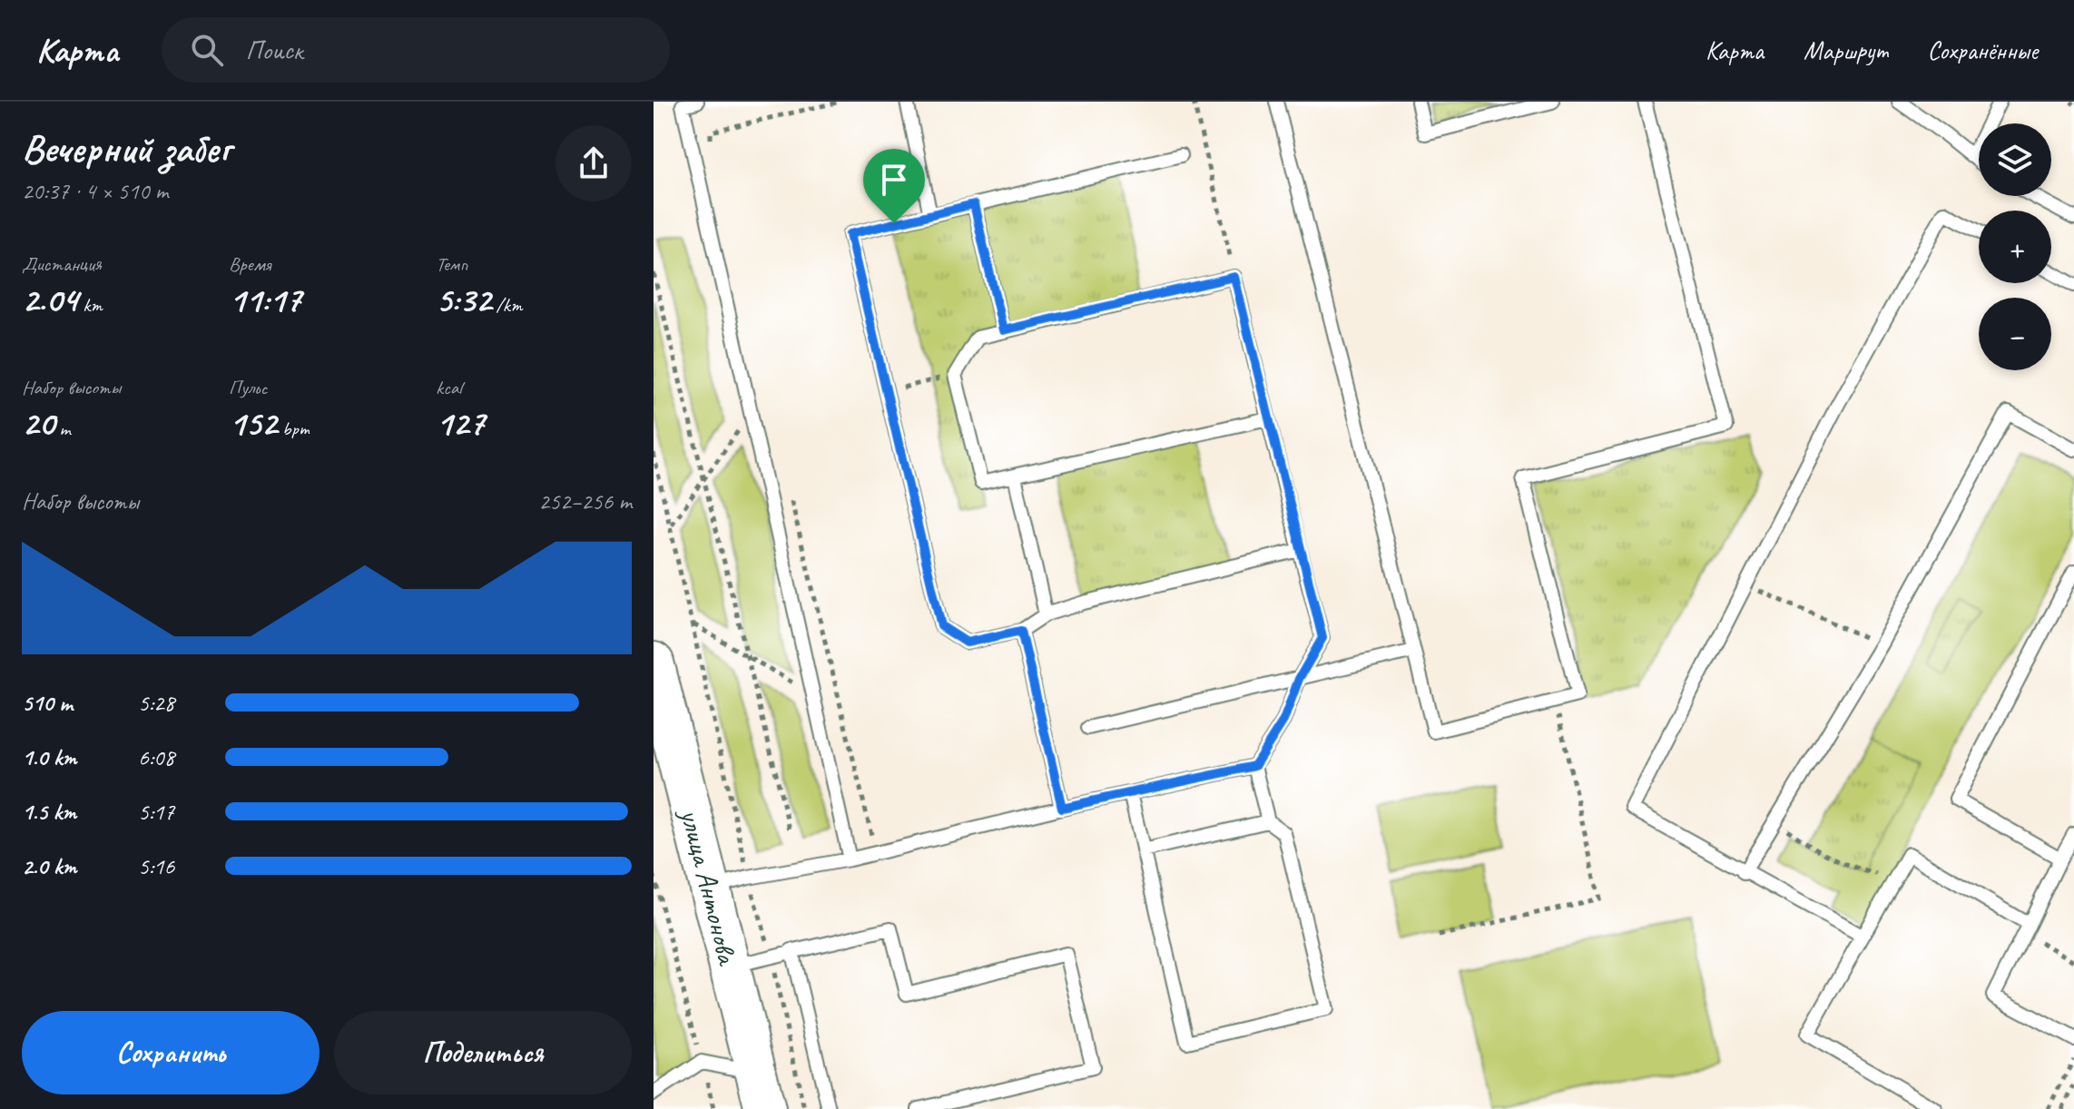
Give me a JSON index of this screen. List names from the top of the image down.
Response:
{
  "streets": {
    "main road": ["улица Антонова"]
  },
  "page": {
    "header": "Карта",
    "search": "Поиск",
    "nav": ["Карта", "Маршрут", "Сохранённые"],
    "heading": ["Вечерний забег", "20:37 · 4 × 510 m"],
    "map_buttons": ["+", "−"],
    "stats": [
      ["Дистанция", "2.04 km"],
      ["Время", "11:17"],
      ["Темп", "5:32 /km"],
      ["Набор высоты", "20 m"],
      ["Пульс", "152 bpm"],
      ["kcal", "127"]
    ],
    "chart": ["Набор высоты", "252–256 m"],
    "list": [
      {
        "name": "510 m",
        "note": "5:28"
      },
      {
        "name": "1.0 km",
        "note": "6:08"
      },
      {
        "name": "1.5 km",
        "note": "5:17"
      },
      {
        "name": "2.0 km",
        "note": "5:16"
      }
    ],
    "buttons": ["Сохранить", "Поделиться"]
  }
}
